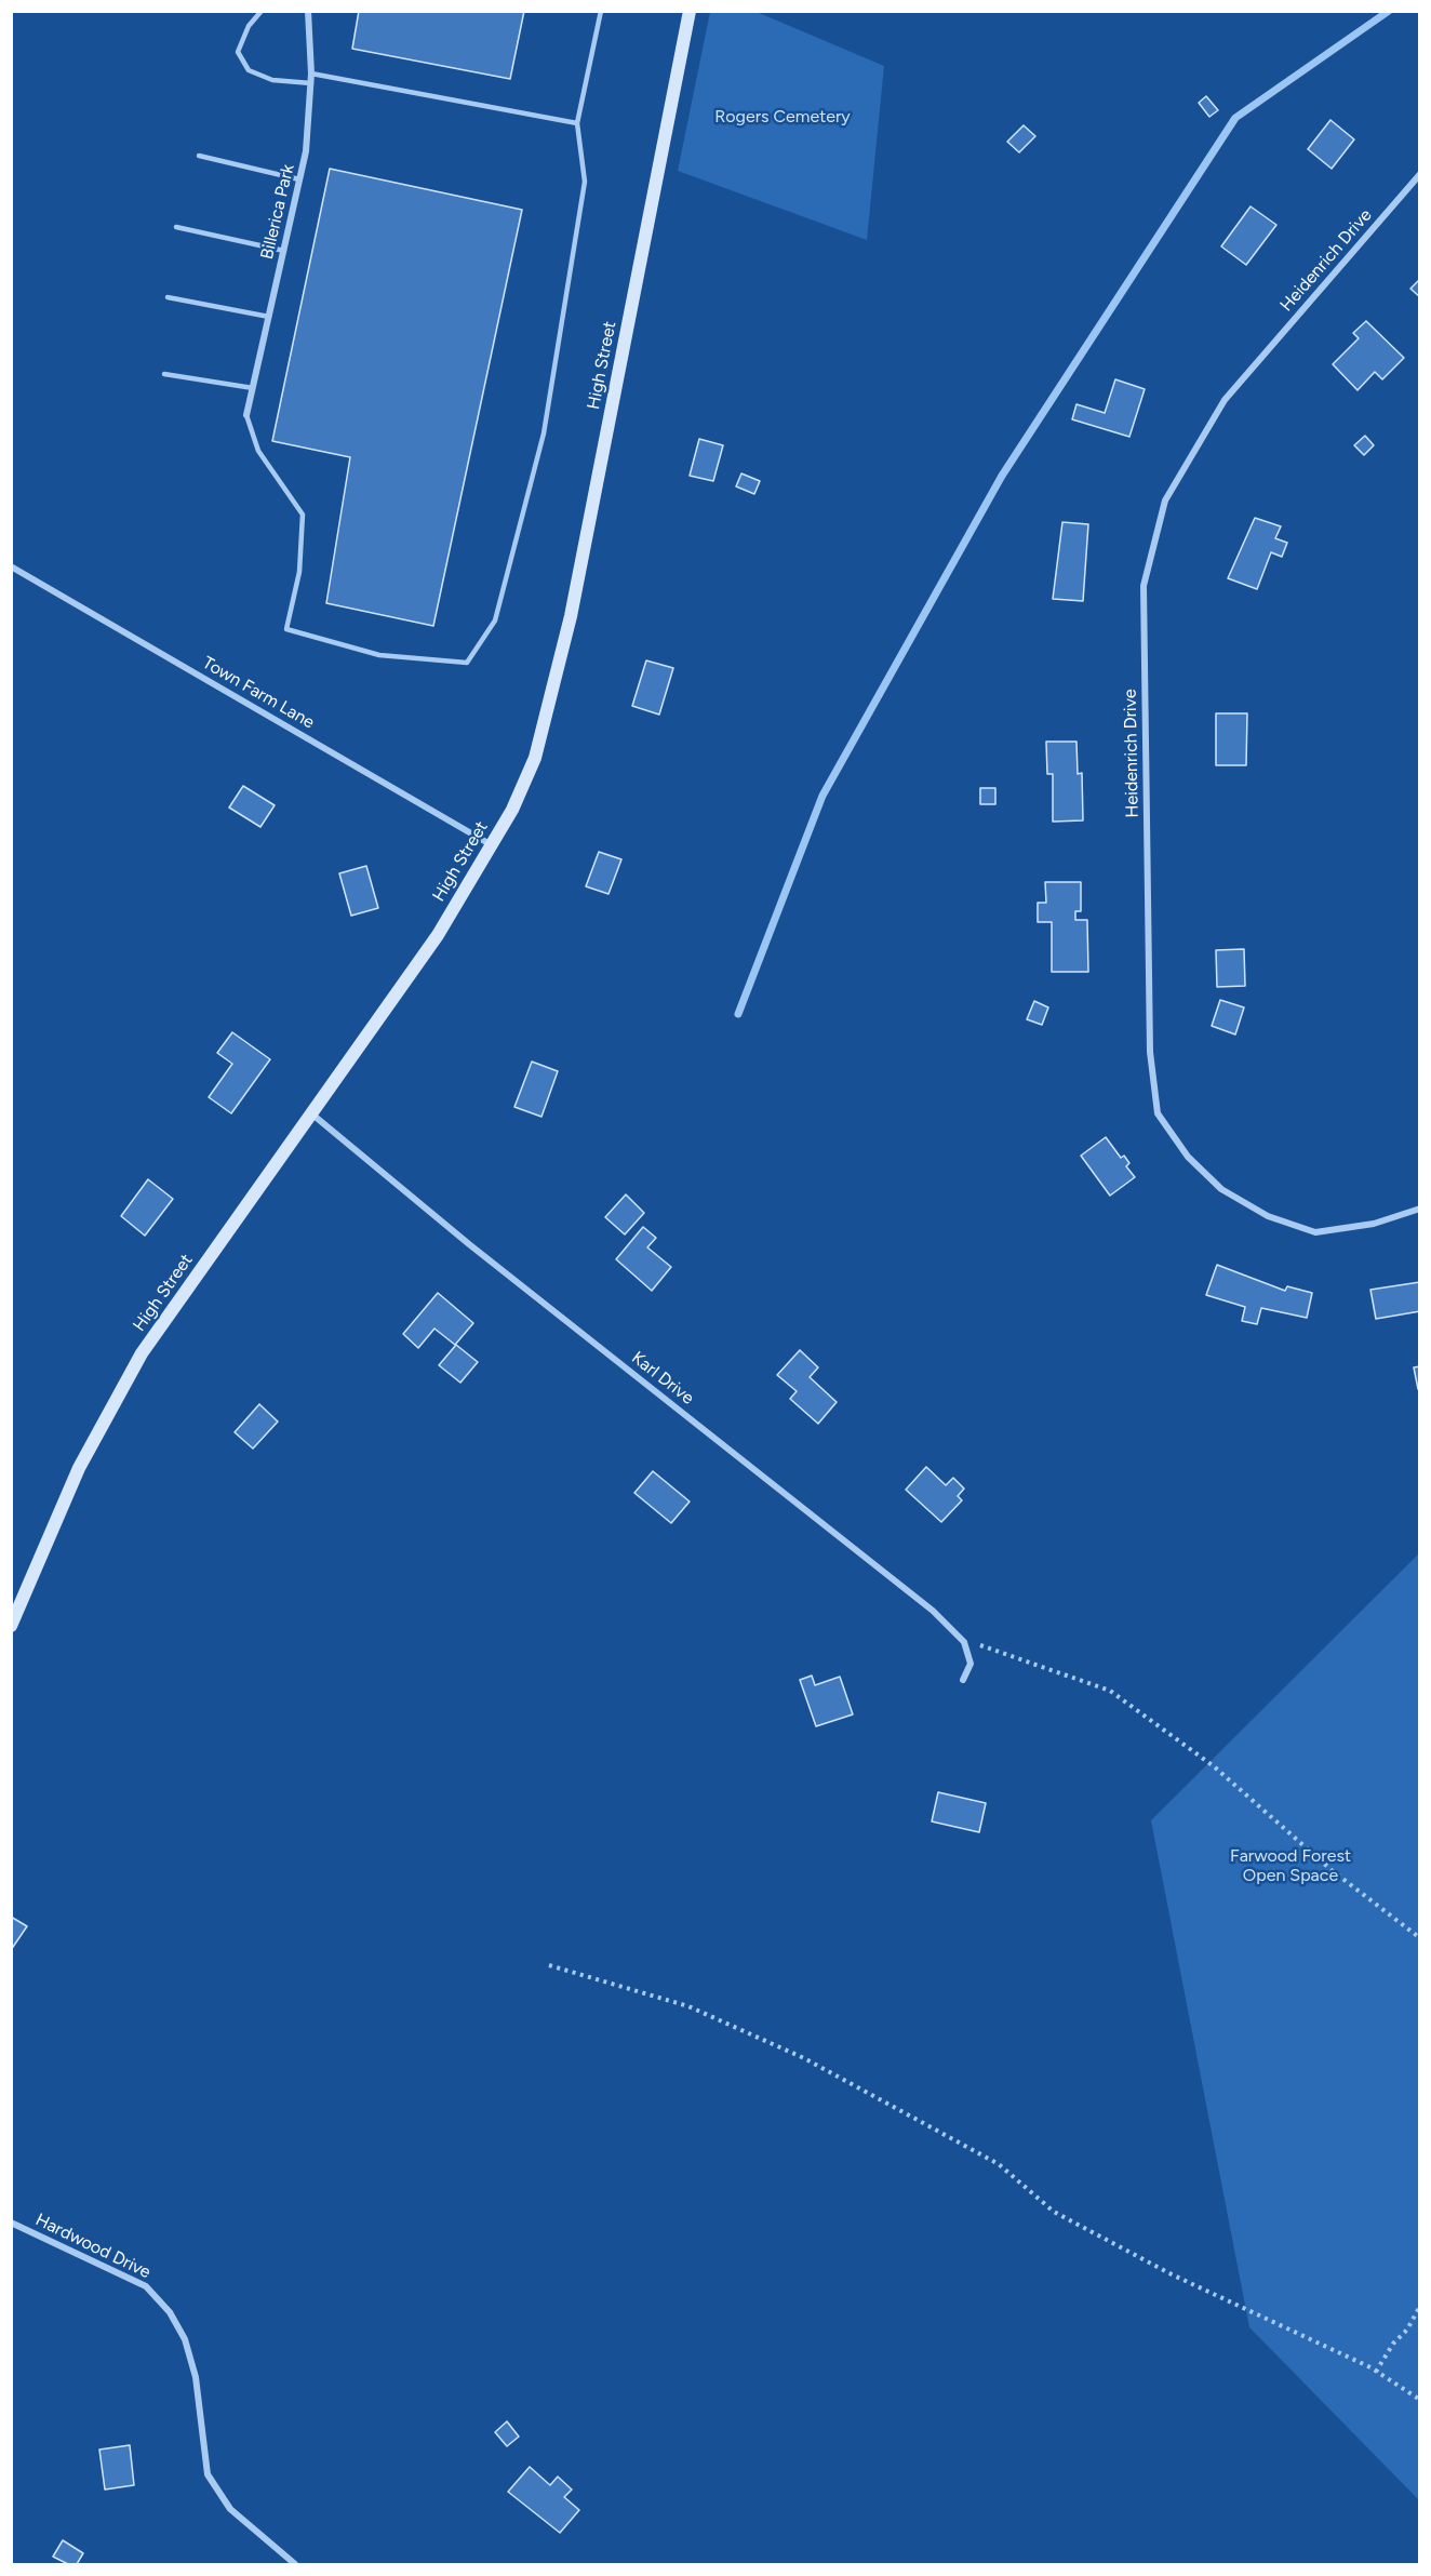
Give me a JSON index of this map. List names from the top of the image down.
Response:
{
  "streets": {
    "main road": ["High Street"],
    "street": [
      "Billerica Park",
      "Heidenrich Drive",
      "Town Farm Lane",
      "Karl Drive",
      "Hardwood Drive"
    ]
  },
  "crossings": [
    ["High Street", "Town Farm Lane"],
    ["High Street", "Karl Drive"]
  ],
  "parks": ["Rogers Cemetery", "Farwood Forest Open Space"]
}
